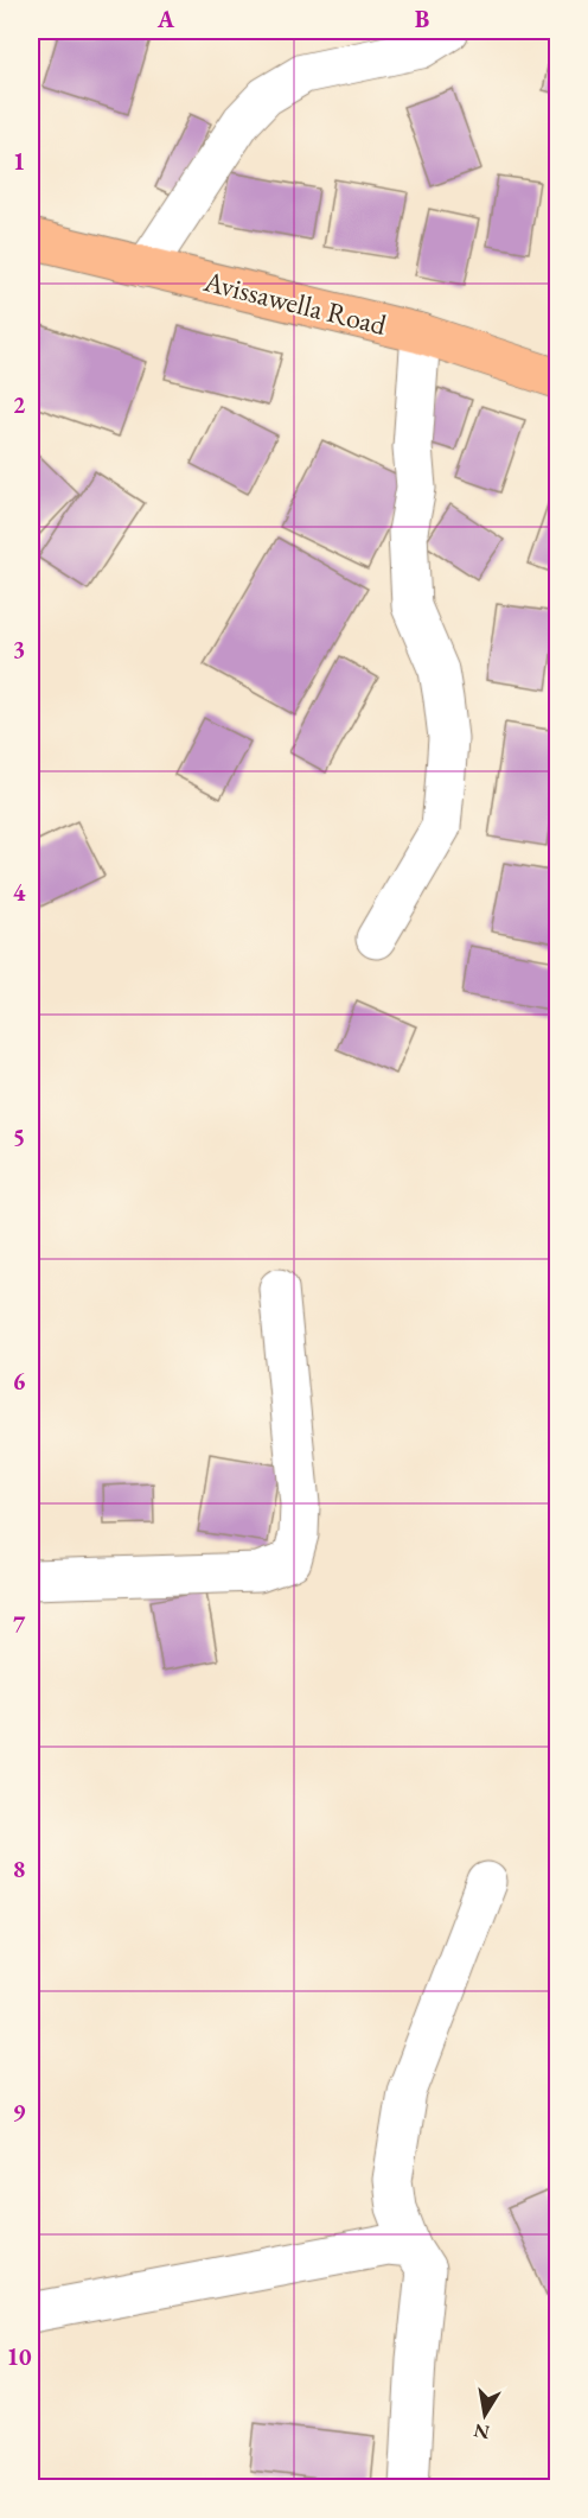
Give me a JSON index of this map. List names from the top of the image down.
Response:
{
  "streets": {
    "main road": ["Avissawella Road"]
  },
  "north": "bottom",
  "grid": {
    "columns": ["A", "B"],
    "rows": [
      "1",
      "2",
      "3",
      "4",
      "5",
      "6",
      "7",
      "8",
      "9",
      "10"
    ]
  }
}
